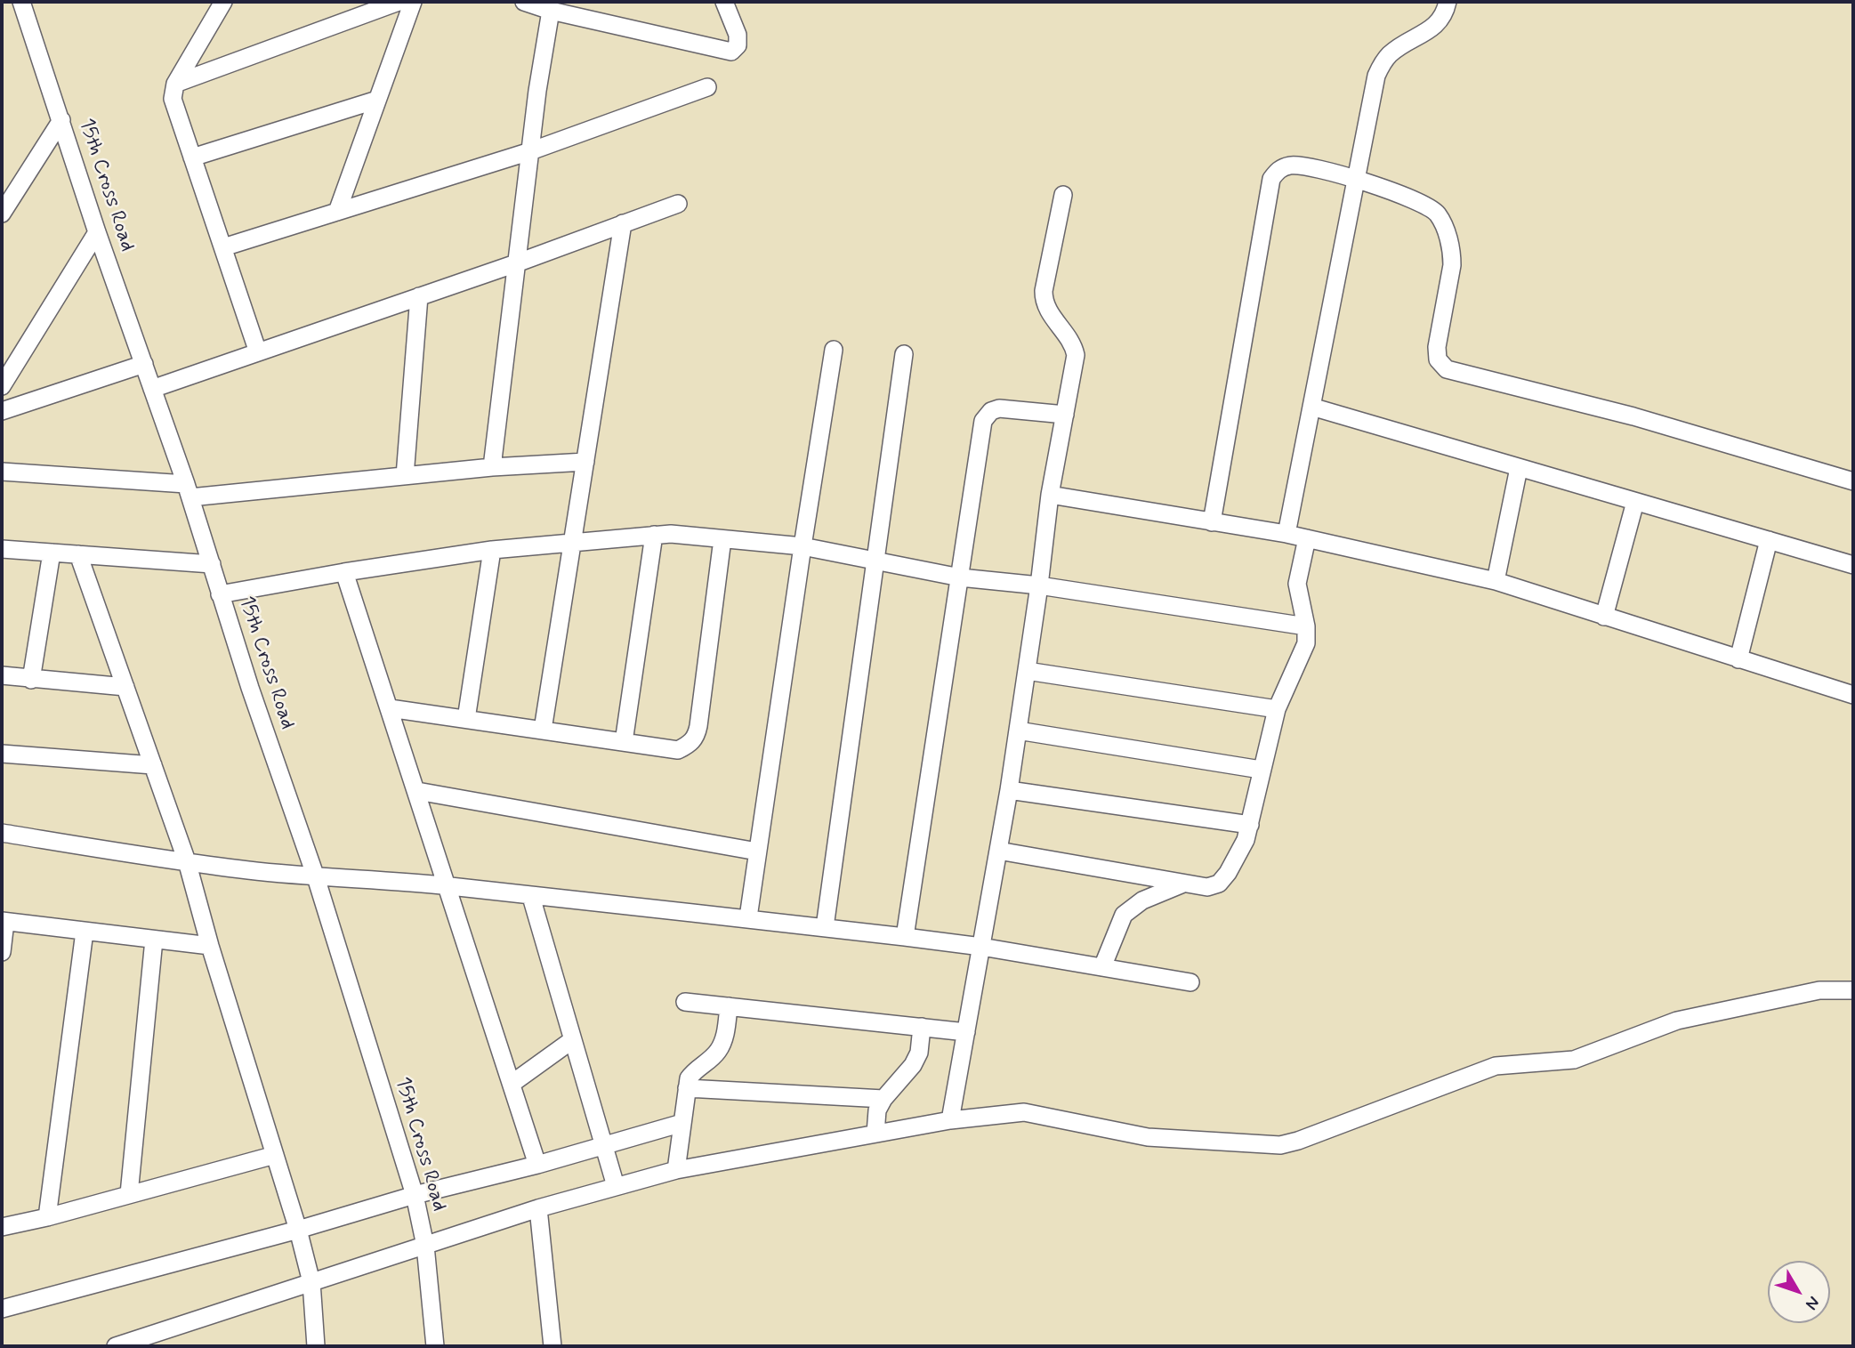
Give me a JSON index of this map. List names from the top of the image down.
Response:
{
  "streets": {
    "street": ["15th Cross Road"]
  },
  "north": "bottom right"
}
